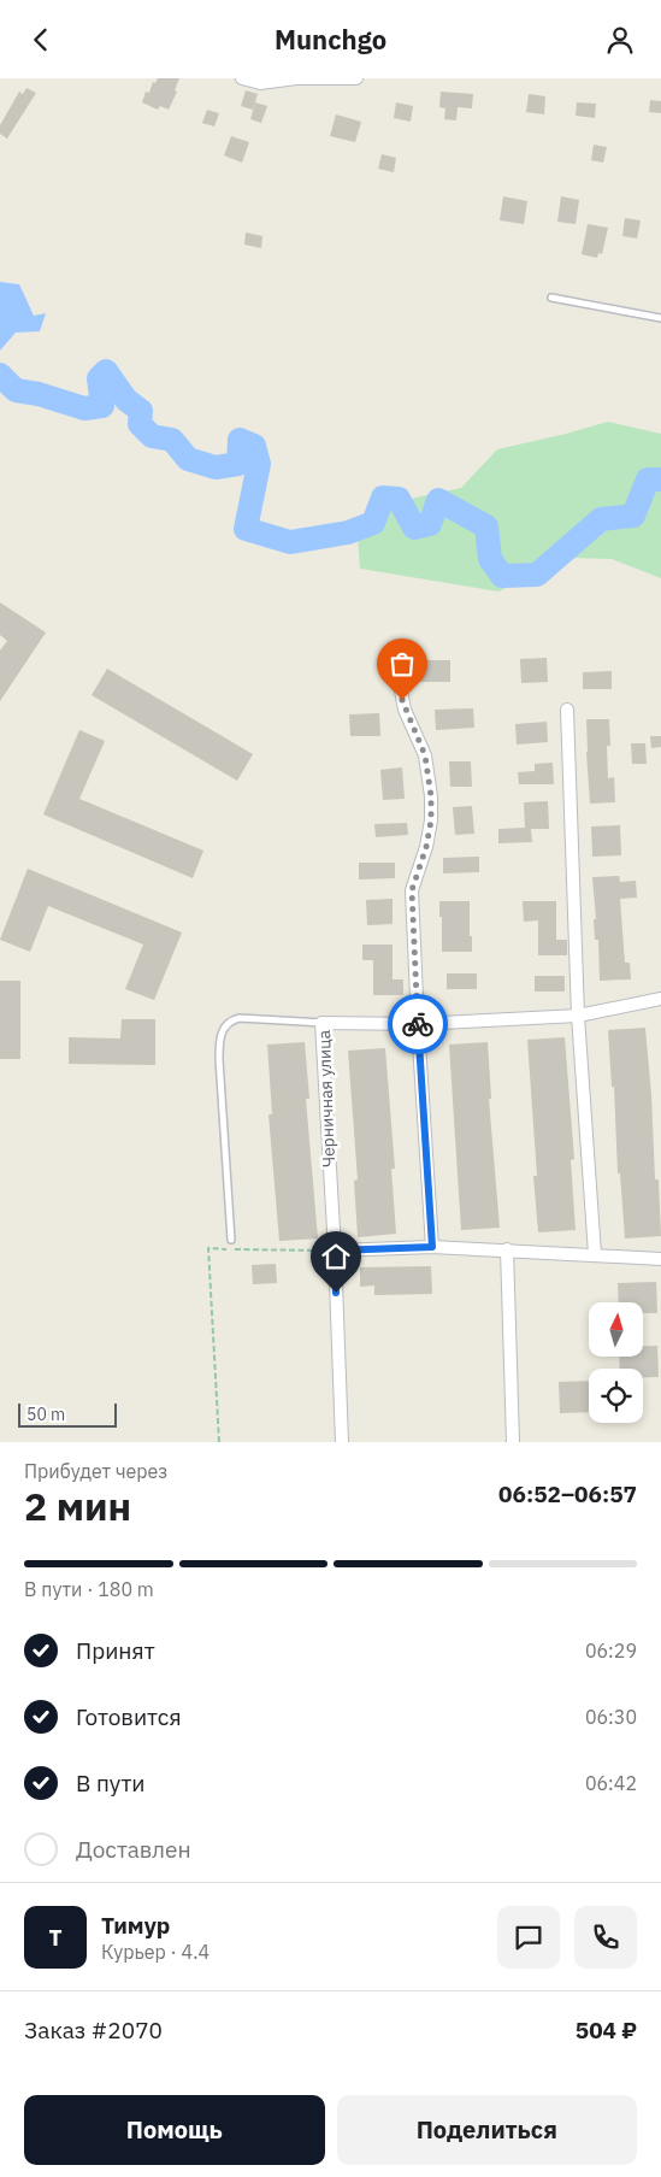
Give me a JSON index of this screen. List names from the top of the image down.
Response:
{
  "streets": {
    "street": ["Черничная улица"]
  },
  "scale_bar": "50 m",
  "north": "top",
  "page": {
    "header": "Munchgo",
    "scale": "50 m",
    "heading": ["2 мин", "Прибудет через", "06:52–06:57"],
    "panel": [
      "Тимур",
      "Курьер · 4.4",
      "Заказ #2070",
      "504 ₽"
    ],
    "bar": "В пути · 180 m",
    "list": [
      ["Принят", "06:29"],
      ["Готовится", "06:30"],
      ["В пути", "06:42"],
      "Доставлен"
    ],
    "round": "Т",
    "buttons": ["Помощь", "Поделиться"]
  }
}
